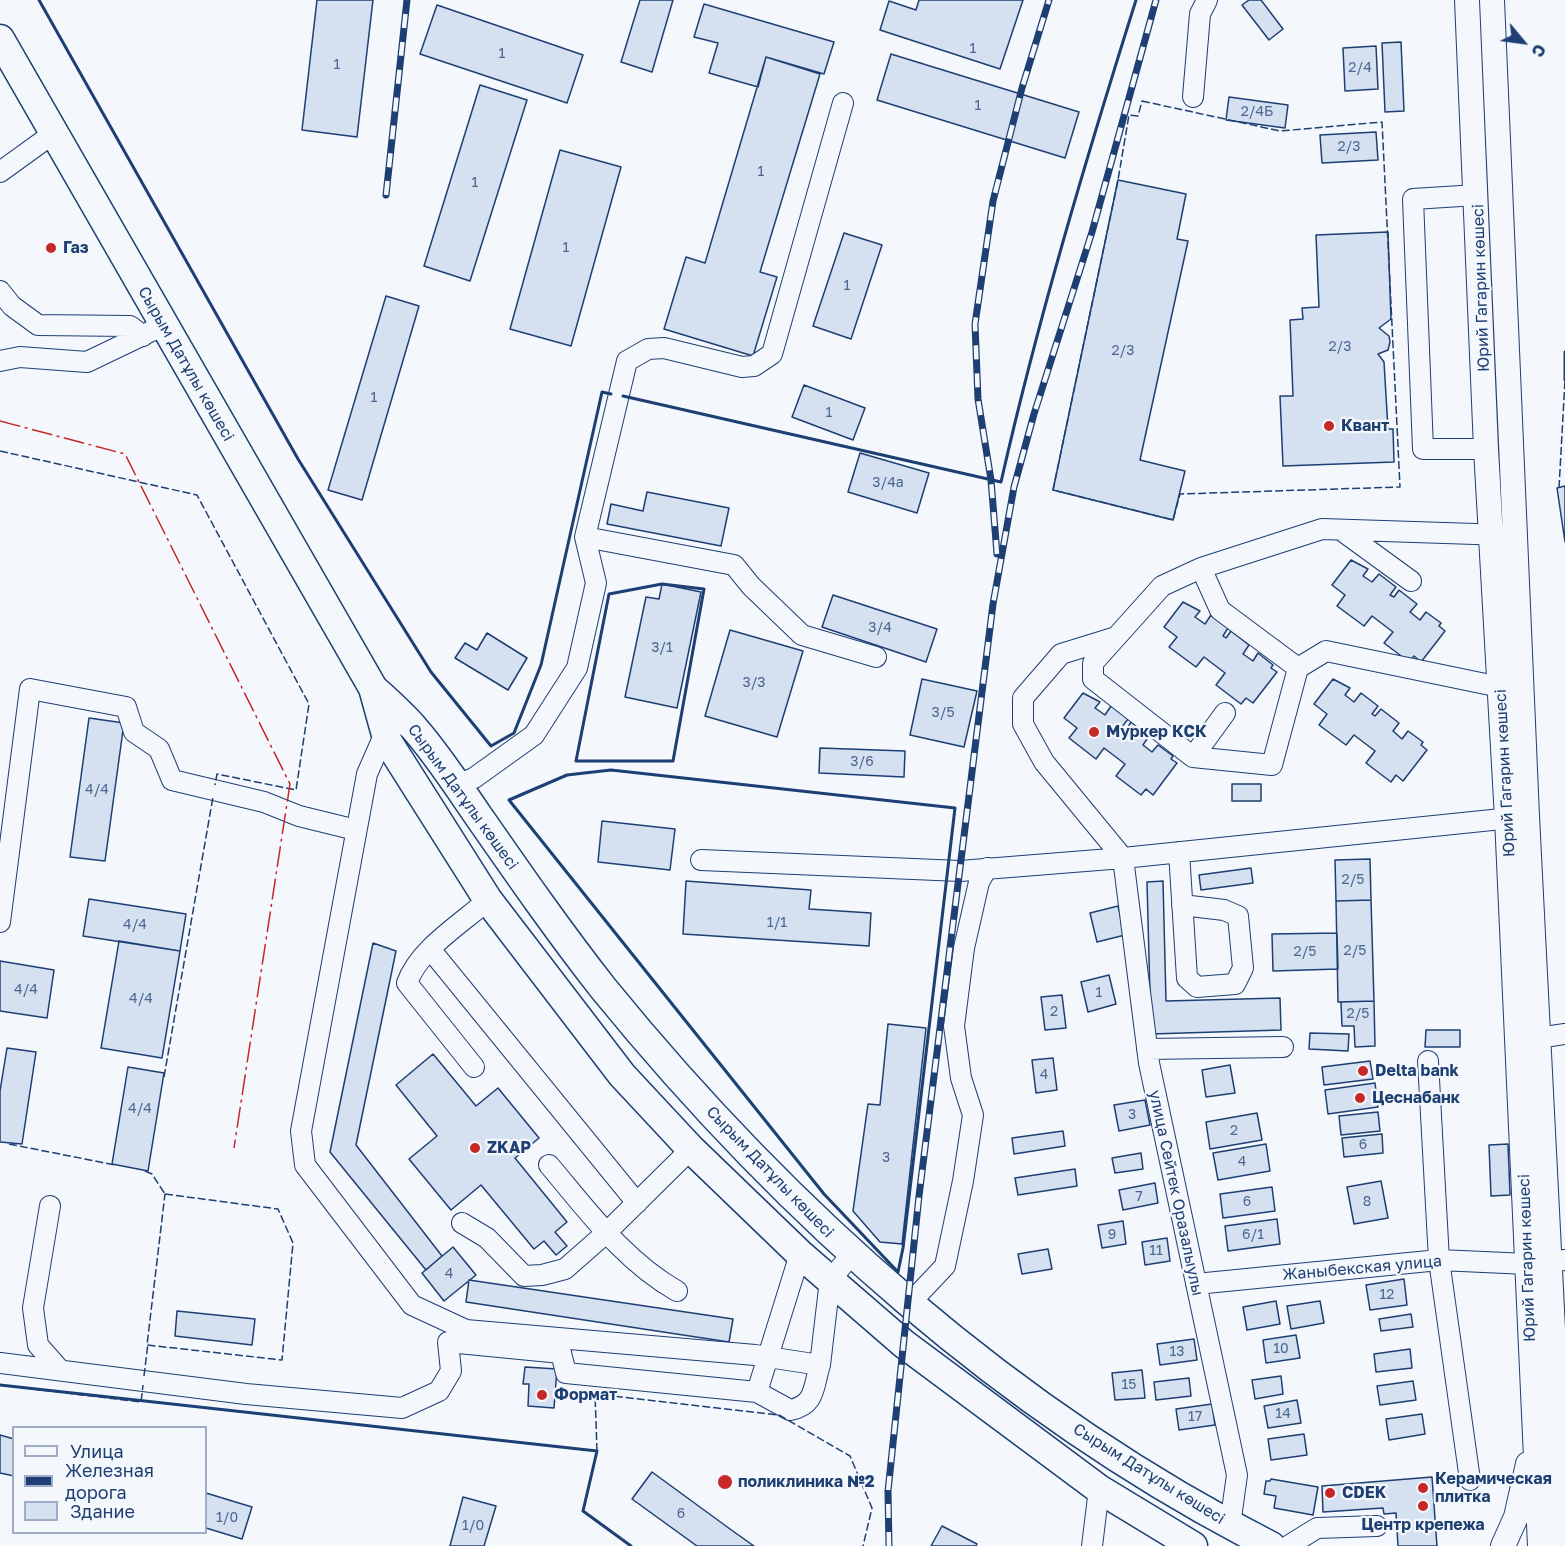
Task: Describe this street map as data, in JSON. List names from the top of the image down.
{
  "streets": {
    "highway": ["Сырым Датұлы көшесі"],
    "main road": ["Юрий Гагарин көшесі"],
    "street": ["улица Сейтек Оразалыулы", "Жаныбекская улица"]
  },
  "crossings": [
    ["Юрий Гагарин көшесі", "Жаныбекская улица"],
    ["Сырым Датұлы көшесі", "улица Сейтек Оразалыулы"],
    ["улица Сейтек Оразалыулы", "Жаныбекская улица"]
  ],
  "places": [
    "Газ",
    "Квант",
    "Муркер КСК",
    "Delta bank",
    "Цеснабанк",
    "ZKAP",
    "Формат",
    "поликлиника №2",
    "Керамическая плитка",
    "CDEK",
    "Центр крепежа"
  ],
  "house_numbers": [
    "1",
    "1",
    "1",
    "2/4",
    "1",
    "2/4Б",
    "2/3",
    "1",
    "1",
    "1",
    "1",
    "2/3",
    "2/3",
    "1",
    "1",
    "3/4а",
    "3/4",
    "3/1",
    "3/3",
    "3/5",
    "3/6",
    "4/4",
    "2/5",
    "1/1",
    "4/4",
    "2/5",
    "2/5",
    "4/4",
    "1",
    "4/4",
    "2",
    "2/5",
    "4",
    "4/4",
    "3",
    "2",
    "6",
    "3",
    "4",
    "7",
    "6",
    "8",
    "9",
    "6/1",
    "11",
    "4",
    "12",
    "10",
    "13",
    "15",
    "14",
    "17",
    "6",
    "1/0",
    "1/0"
  ],
  "legend": ["Улица", "Железная дорога", "Здание"],
  "north": "bottom right"
}
